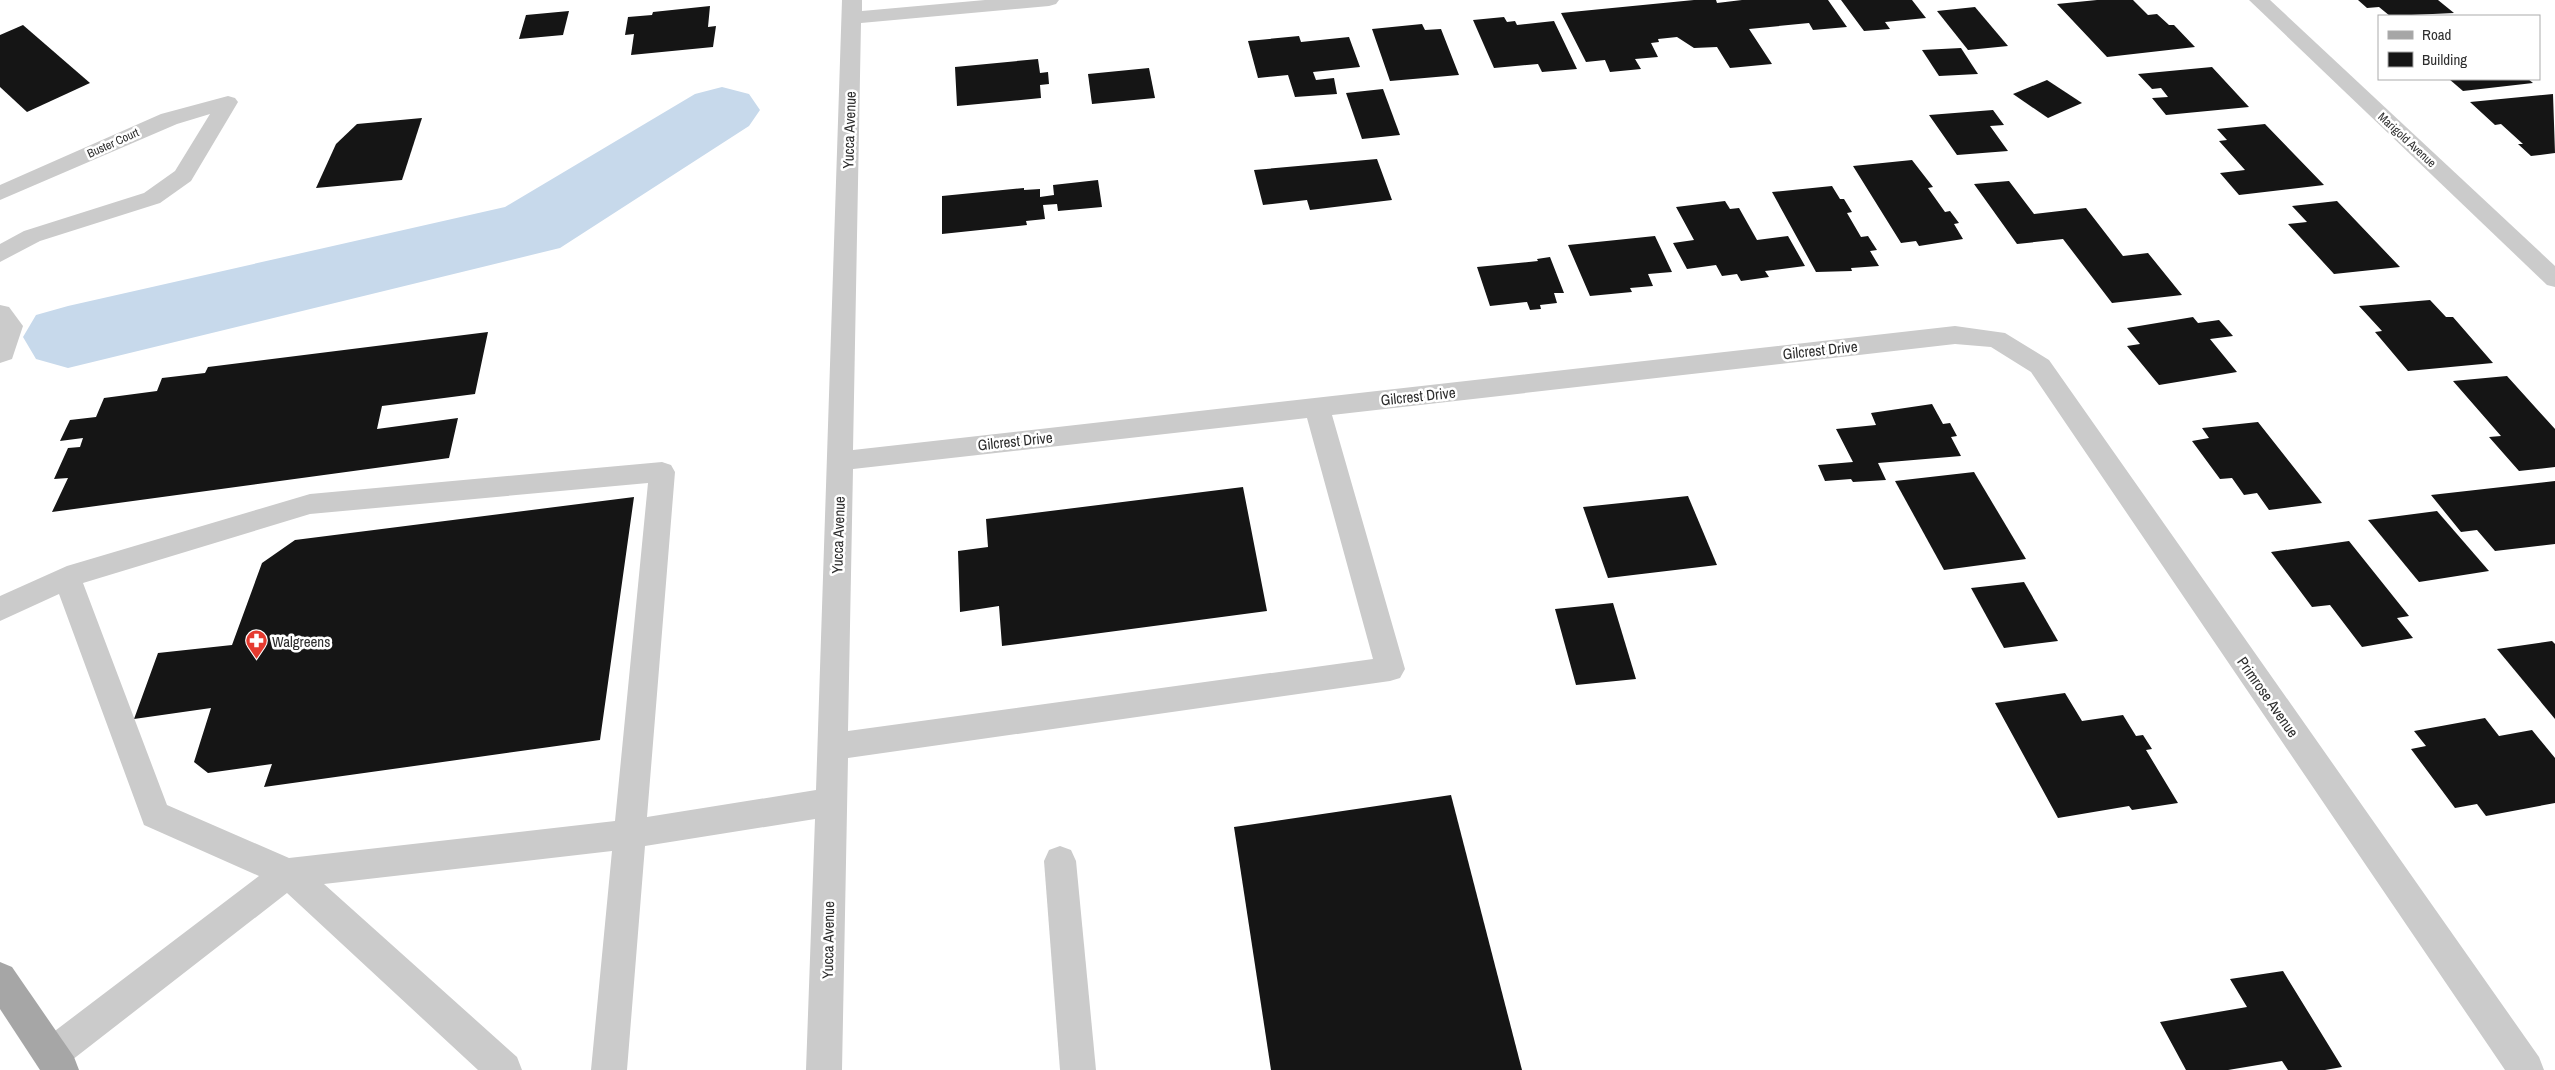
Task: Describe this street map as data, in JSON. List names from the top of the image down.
{
  "streets": {
    "street": [
      "Yucca Avenue",
      "Marigold Avenue",
      "Buster Court",
      "Gilcrest Drive",
      "Primrose Avenue"
    ]
  },
  "crossings": [
    ["Yucca Avenue", "Gilcrest Drive"],
    ["Gilcrest Drive", "Primrose Avenue"]
  ],
  "places": {
    "pharmacy": ["Walgreens"]
  },
  "legend": ["Road", "Building"]
}
